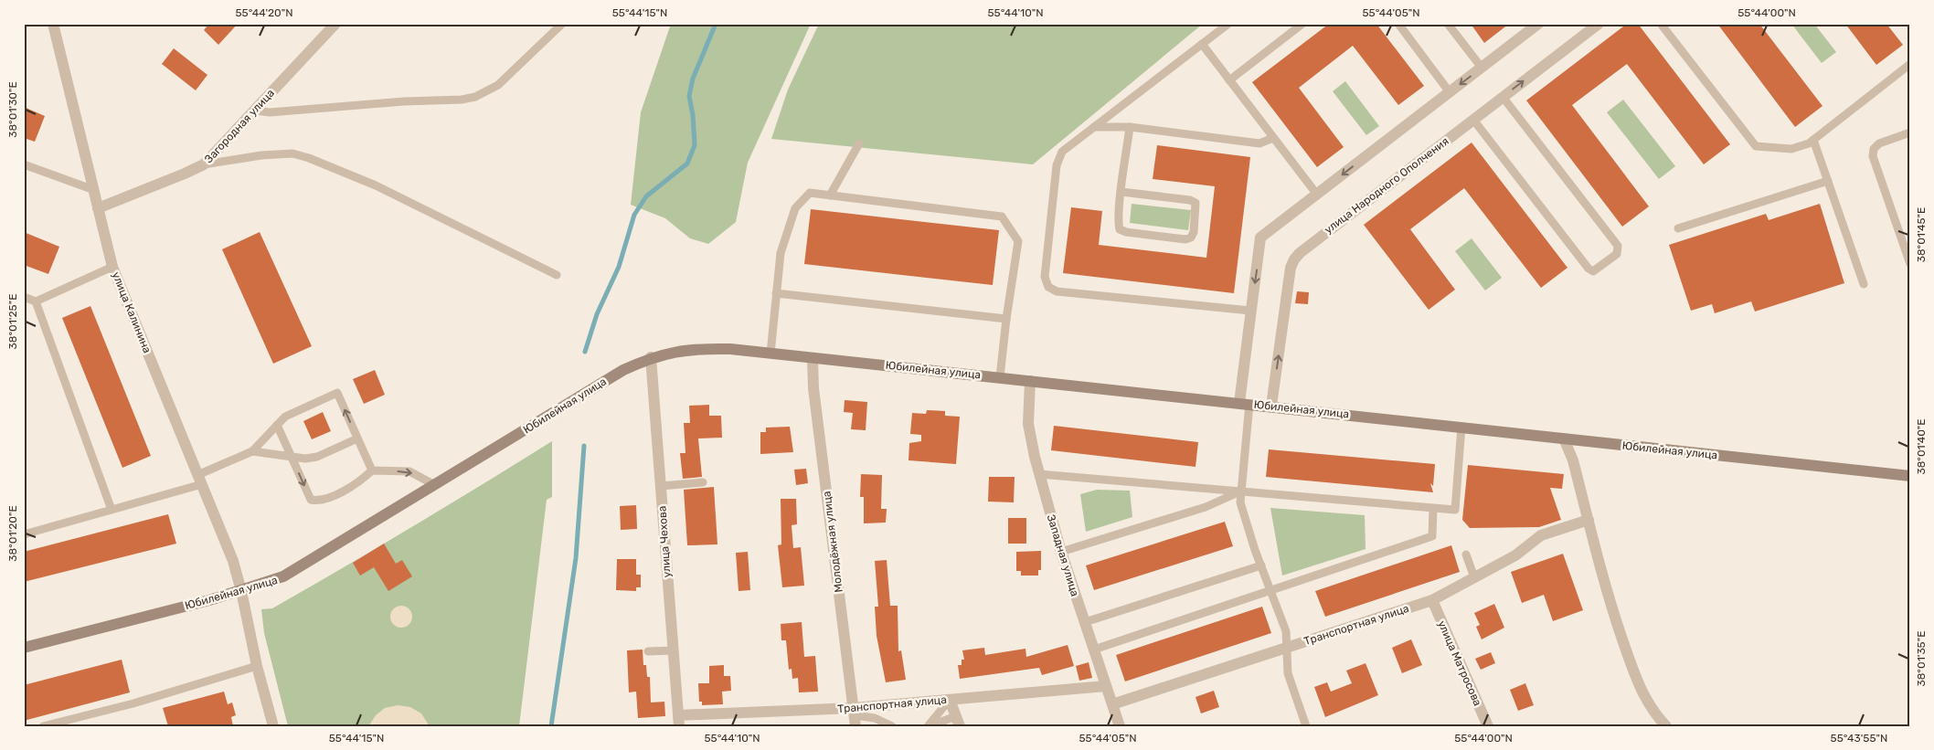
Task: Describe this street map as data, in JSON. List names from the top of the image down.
{
  "streets": {
    "main road": ["Юбилейная улица"],
    "street": [
      "Загородная улица",
      "улица Народного Ополчения",
      "улица Калинина",
      "улица Чехова",
      "Молодёжная улица",
      "Западная улица",
      "Транспортная улица",
      "улица Матросова"
    ]
  },
  "crossings": [
    ["Загородная улица", "улица Калинина"],
    ["улица Народного Ополчения", "Юбилейная улица"],
    ["улица Калинина", "Юбилейная улица"],
    ["Юбилейная улица", "улица Чехова"],
    ["Юбилейная улица", "Молодёжная улица"],
    ["Юбилейная улица", "Западная улица"],
    ["улица Чехова", "Транспортная улица"],
    ["Молодёжная улица", "Транспортная улица"],
    ["Западная улица", "Транспортная улица"],
    ["Транспортная улица", "улица Матросова"]
  ],
  "coordinates": [
    "55°44'20\"N",
    "55°44'15\"N",
    "55°44'10\"N",
    "55°44'05\"N",
    "55°44'00\"N",
    "38°01'30\"E",
    "38°01'45\"E",
    "38°01'25\"E",
    "38°01'40\"E",
    "38°01'20\"E",
    "38°01'35\"E",
    "55°43'55\"N"
  ]
}
